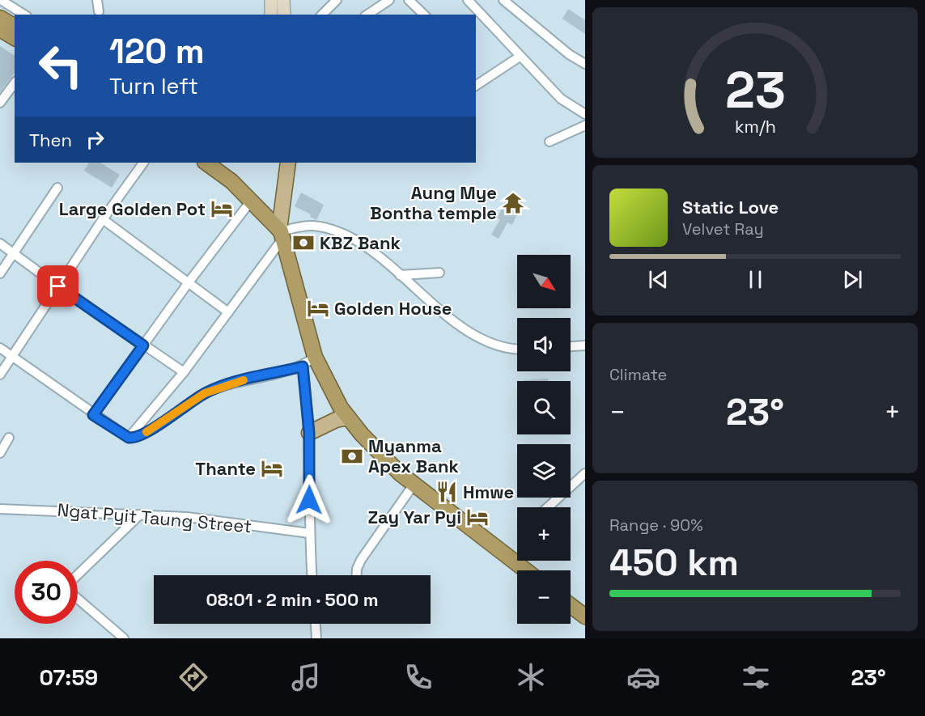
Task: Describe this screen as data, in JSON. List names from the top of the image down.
{
  "streets": {
    "street": ["Ngat Pyit Taung Street"]
  },
  "places": {
    "temple": ["Aung Mye Bontha temple"],
    "hotel": [
      "Large Golden Pot",
      "Golden House",
      "Thante",
      "Zay Yar Pyi"
    ],
    "bank": ["KBZ Bank", "Myanma Apex Bank"],
    "restaurant": ["Hmwe"]
  },
  "north": "bottom right",
  "page": {
    "turn": ["120 m", "Turn left"],
    "then": "Then",
    "song": ["Static Love", "Velvet Ray"],
    "map_buttons": ["+", "−"],
    "tile": [
      "Climate",
      ["Range · 90%", "450 km"]
    ],
    "heat": ["−", "23°", "+"],
    "limit": "30",
    "trip": "08:01 · 2 min · 500 m",
    "tabs": ["07:59", "23°"],
    "gauge": ["23", "km/h"]
  }
}
